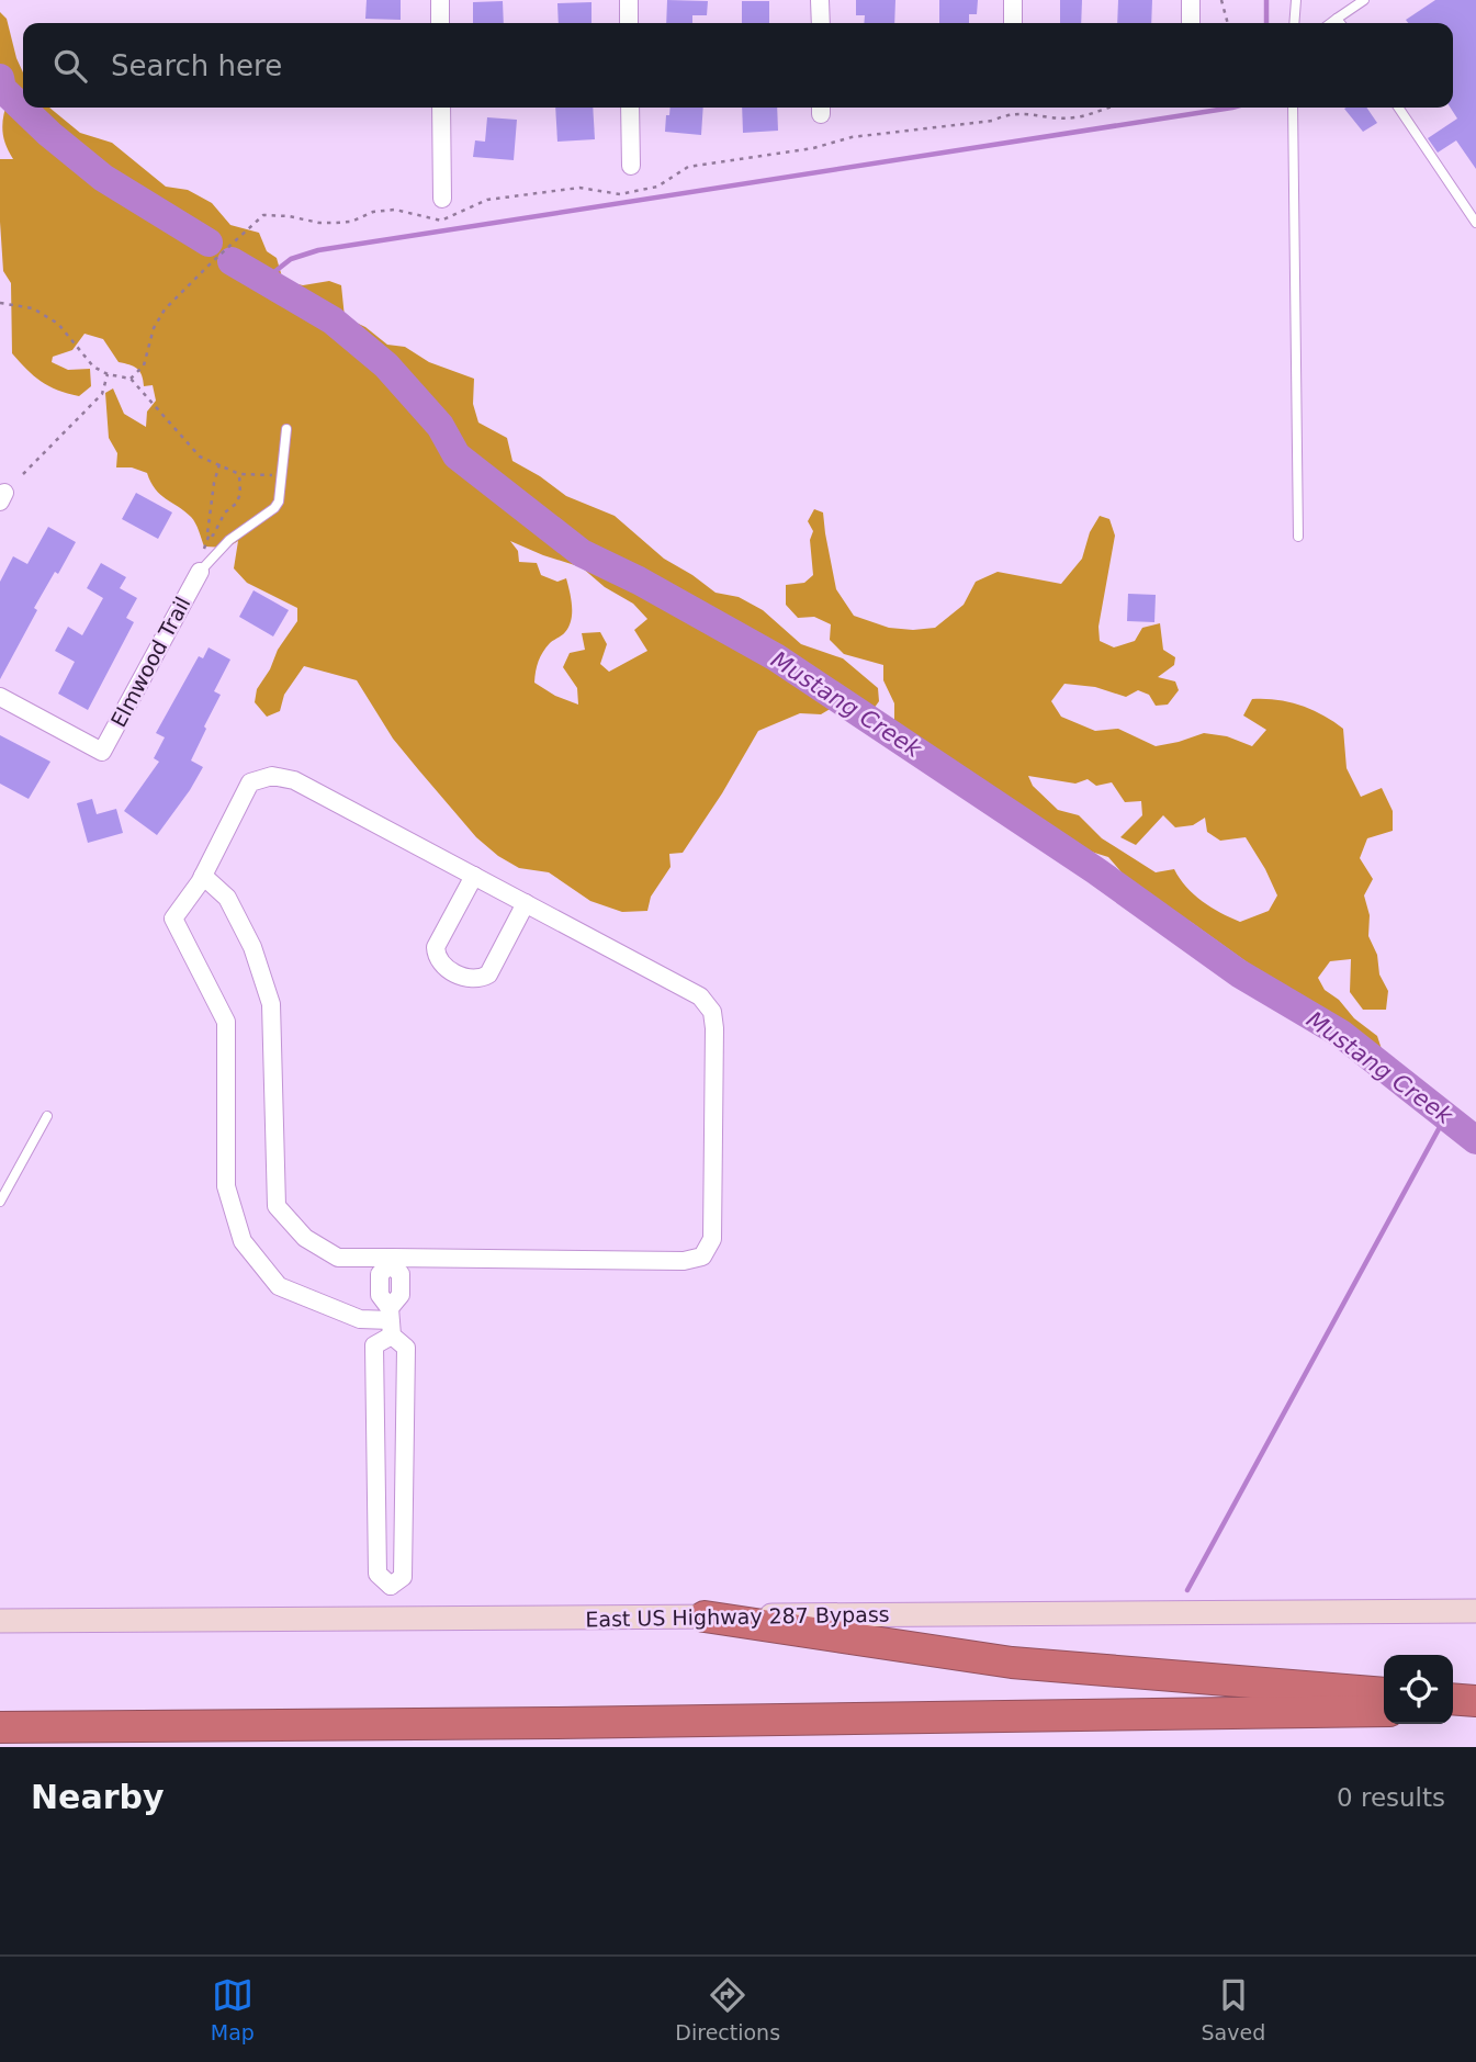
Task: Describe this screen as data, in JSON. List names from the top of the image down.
{
  "streets": {
    "main road": ["East US Highway 287 Bypass"],
    "street": ["Elmwood Trail"]
  },
  "water": ["Mustang Creek"],
  "page": {
    "search": "Search here",
    "heading": ["Nearby", "0 results"],
    "nav": ["Map", "Directions", "Saved"]
  }
}
